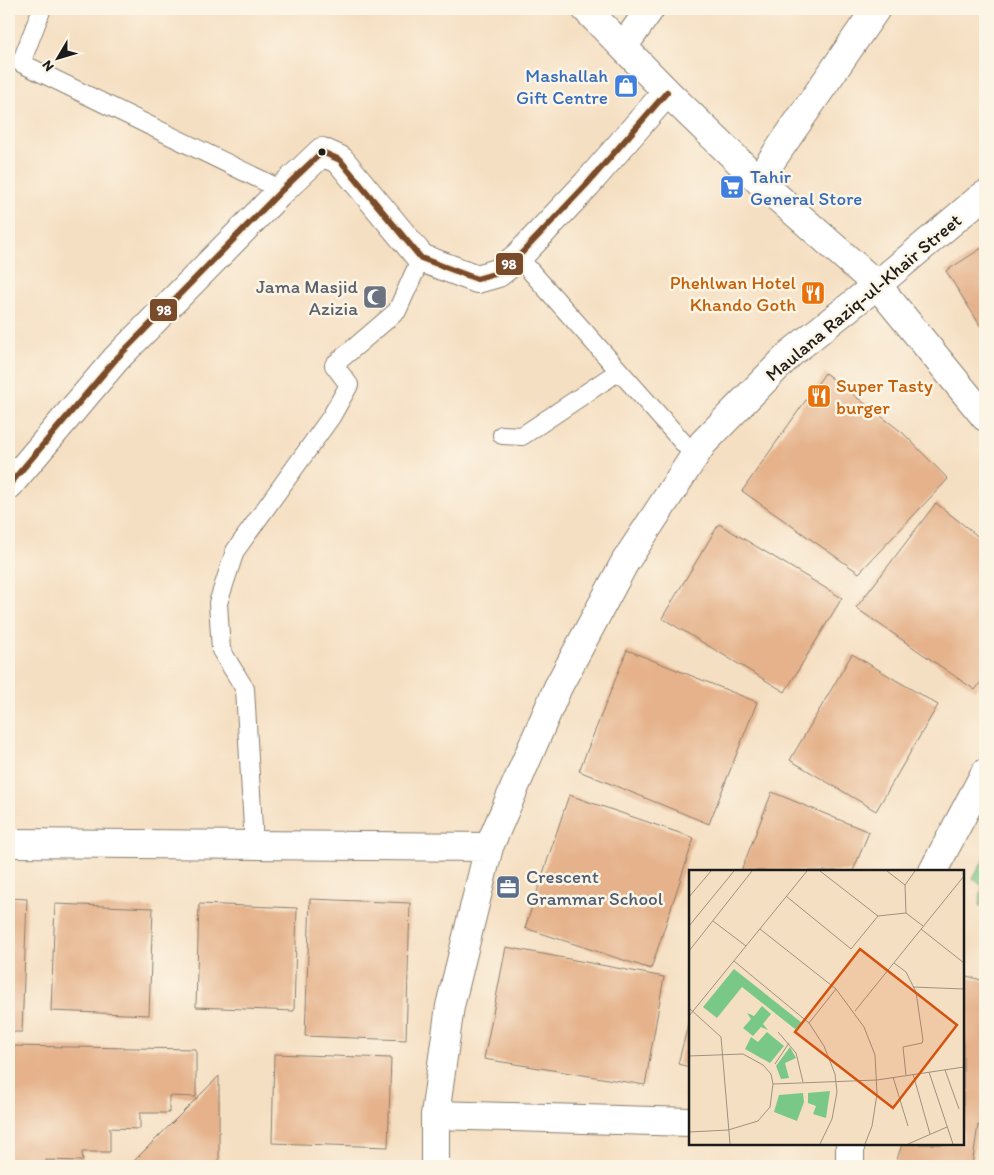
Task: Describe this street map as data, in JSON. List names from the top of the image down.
{
  "streets": {
    "street": ["Maulana Raziq-ul-Khair Street"]
  },
  "places": {
    "shop": ["Mashallah Gift Centre"],
    "supermarket": ["Tahir General Store"],
    "restaurant": ["Phehlwan Hotel Khando Goth", "Super Tasty burger"],
    "mosque": ["Jama Masjid Azizia"],
    "office": ["Crescent Grammar School"]
  },
  "lines": ["transit line 98"],
  "north": "bottom left"
}
